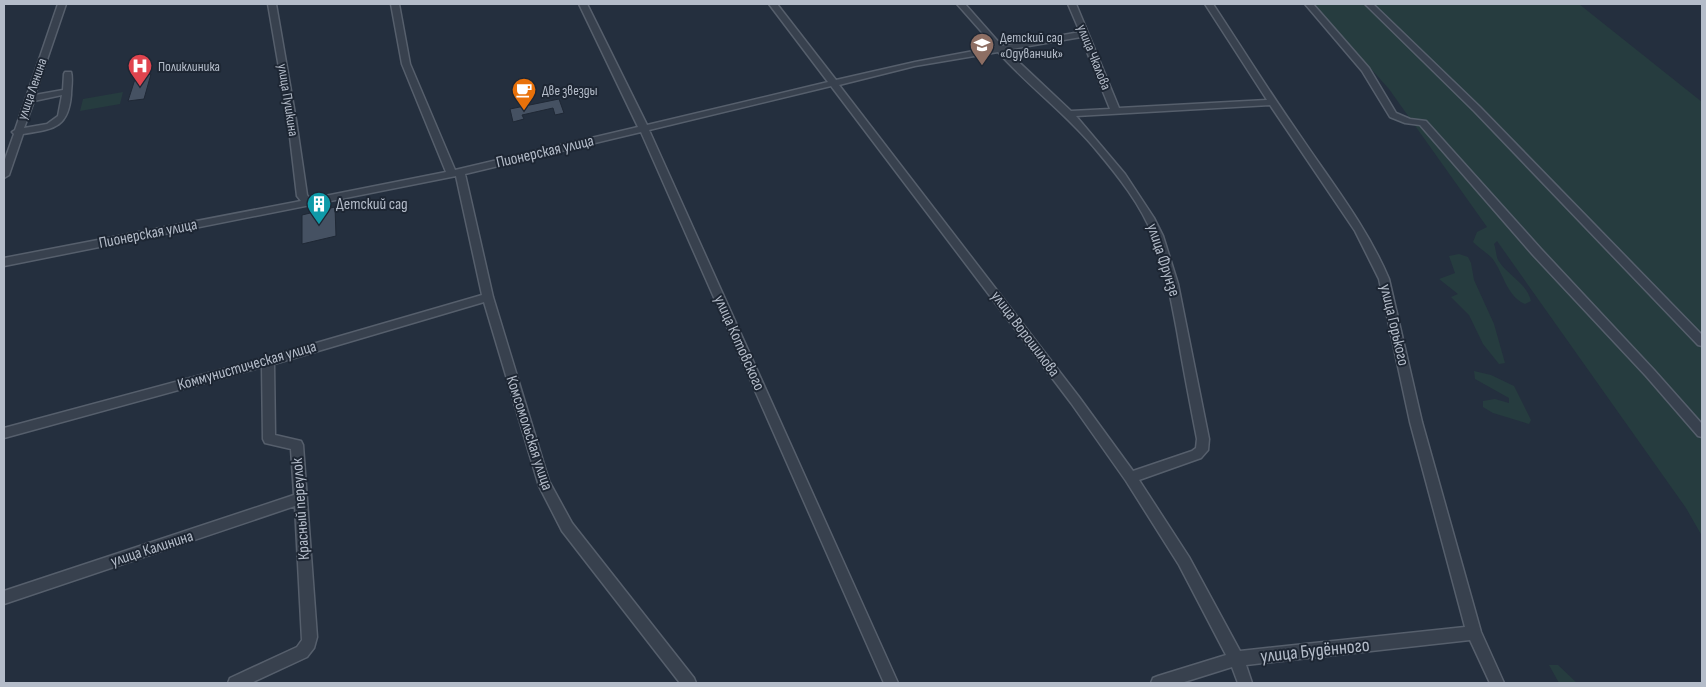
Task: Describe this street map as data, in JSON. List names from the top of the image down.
{
  "streets": {
    "street": [
      "улица Чкалова",
      "улица Ленина",
      "улица Пушкина",
      "Пионерская улица",
      "улица Фрунзе",
      "улица Горького",
      "улица Ворошилова",
      "улица Котовского",
      "Коммунистическая улица",
      "Комсомольская улица",
      "Красный переулок",
      "улица Калинина",
      "улица Будённого"
    ]
  },
  "crossings": [
    ["улица Чкалова", "Пионерская улица"],
    ["улица Пушкина", "Пионерская улица"],
    ["Пионерская улица", "улица Фрунзе"],
    ["Пионерская улица", "улица Ворошилова"],
    ["Пионерская улица", "улица Котовского"],
    ["Пионерская улица", "Комсомольская улица"],
    ["улица Фрунзе", "улица Ворошилова"],
    ["улица Горького", "улица Будённого"],
    ["улица Ворошилова", "улица Будённого"],
    ["Коммунистическая улица", "Комсомольская улица"],
    ["Коммунистическая улица", "Красный переулок"],
    ["Красный переулок", "улица Калинина"]
  ],
  "places": {
    "school or university": ["Детский сад «Одуванчик»"],
    "hospital": ["Поликлиника"],
    "cafe": ["Две звезды"],
    "building": ["Детский сад"]
  }
}
